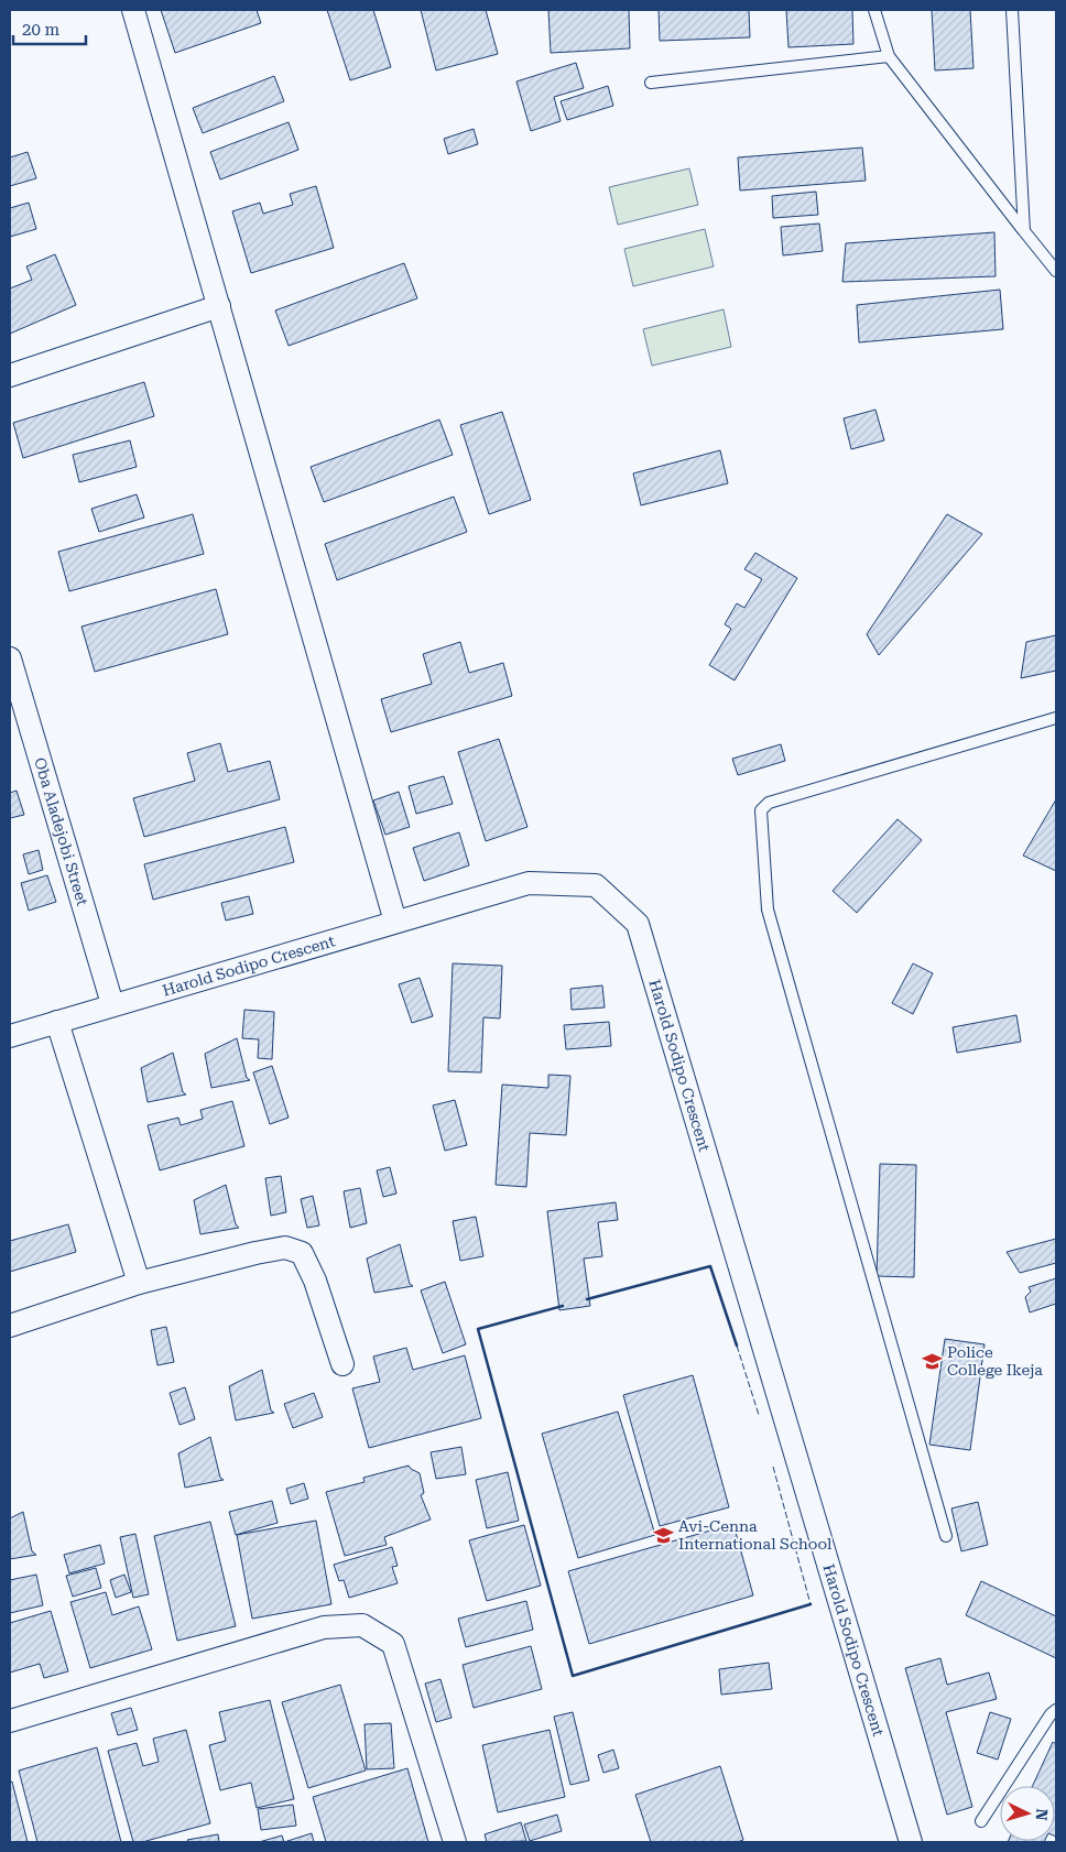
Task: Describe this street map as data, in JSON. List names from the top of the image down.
{
  "streets": {
    "street": ["Oba Aladejobi Street", "Harold Sodipo Crescent"]
  },
  "crossings": [
    ["Oba Aladejobi Street", "Harold Sodipo Crescent"]
  ],
  "places": {
    "school or university": ["Police College Ikeja", "Avi-Cenna International School"]
  },
  "scale_bar": "20 m",
  "north": "right"
}
